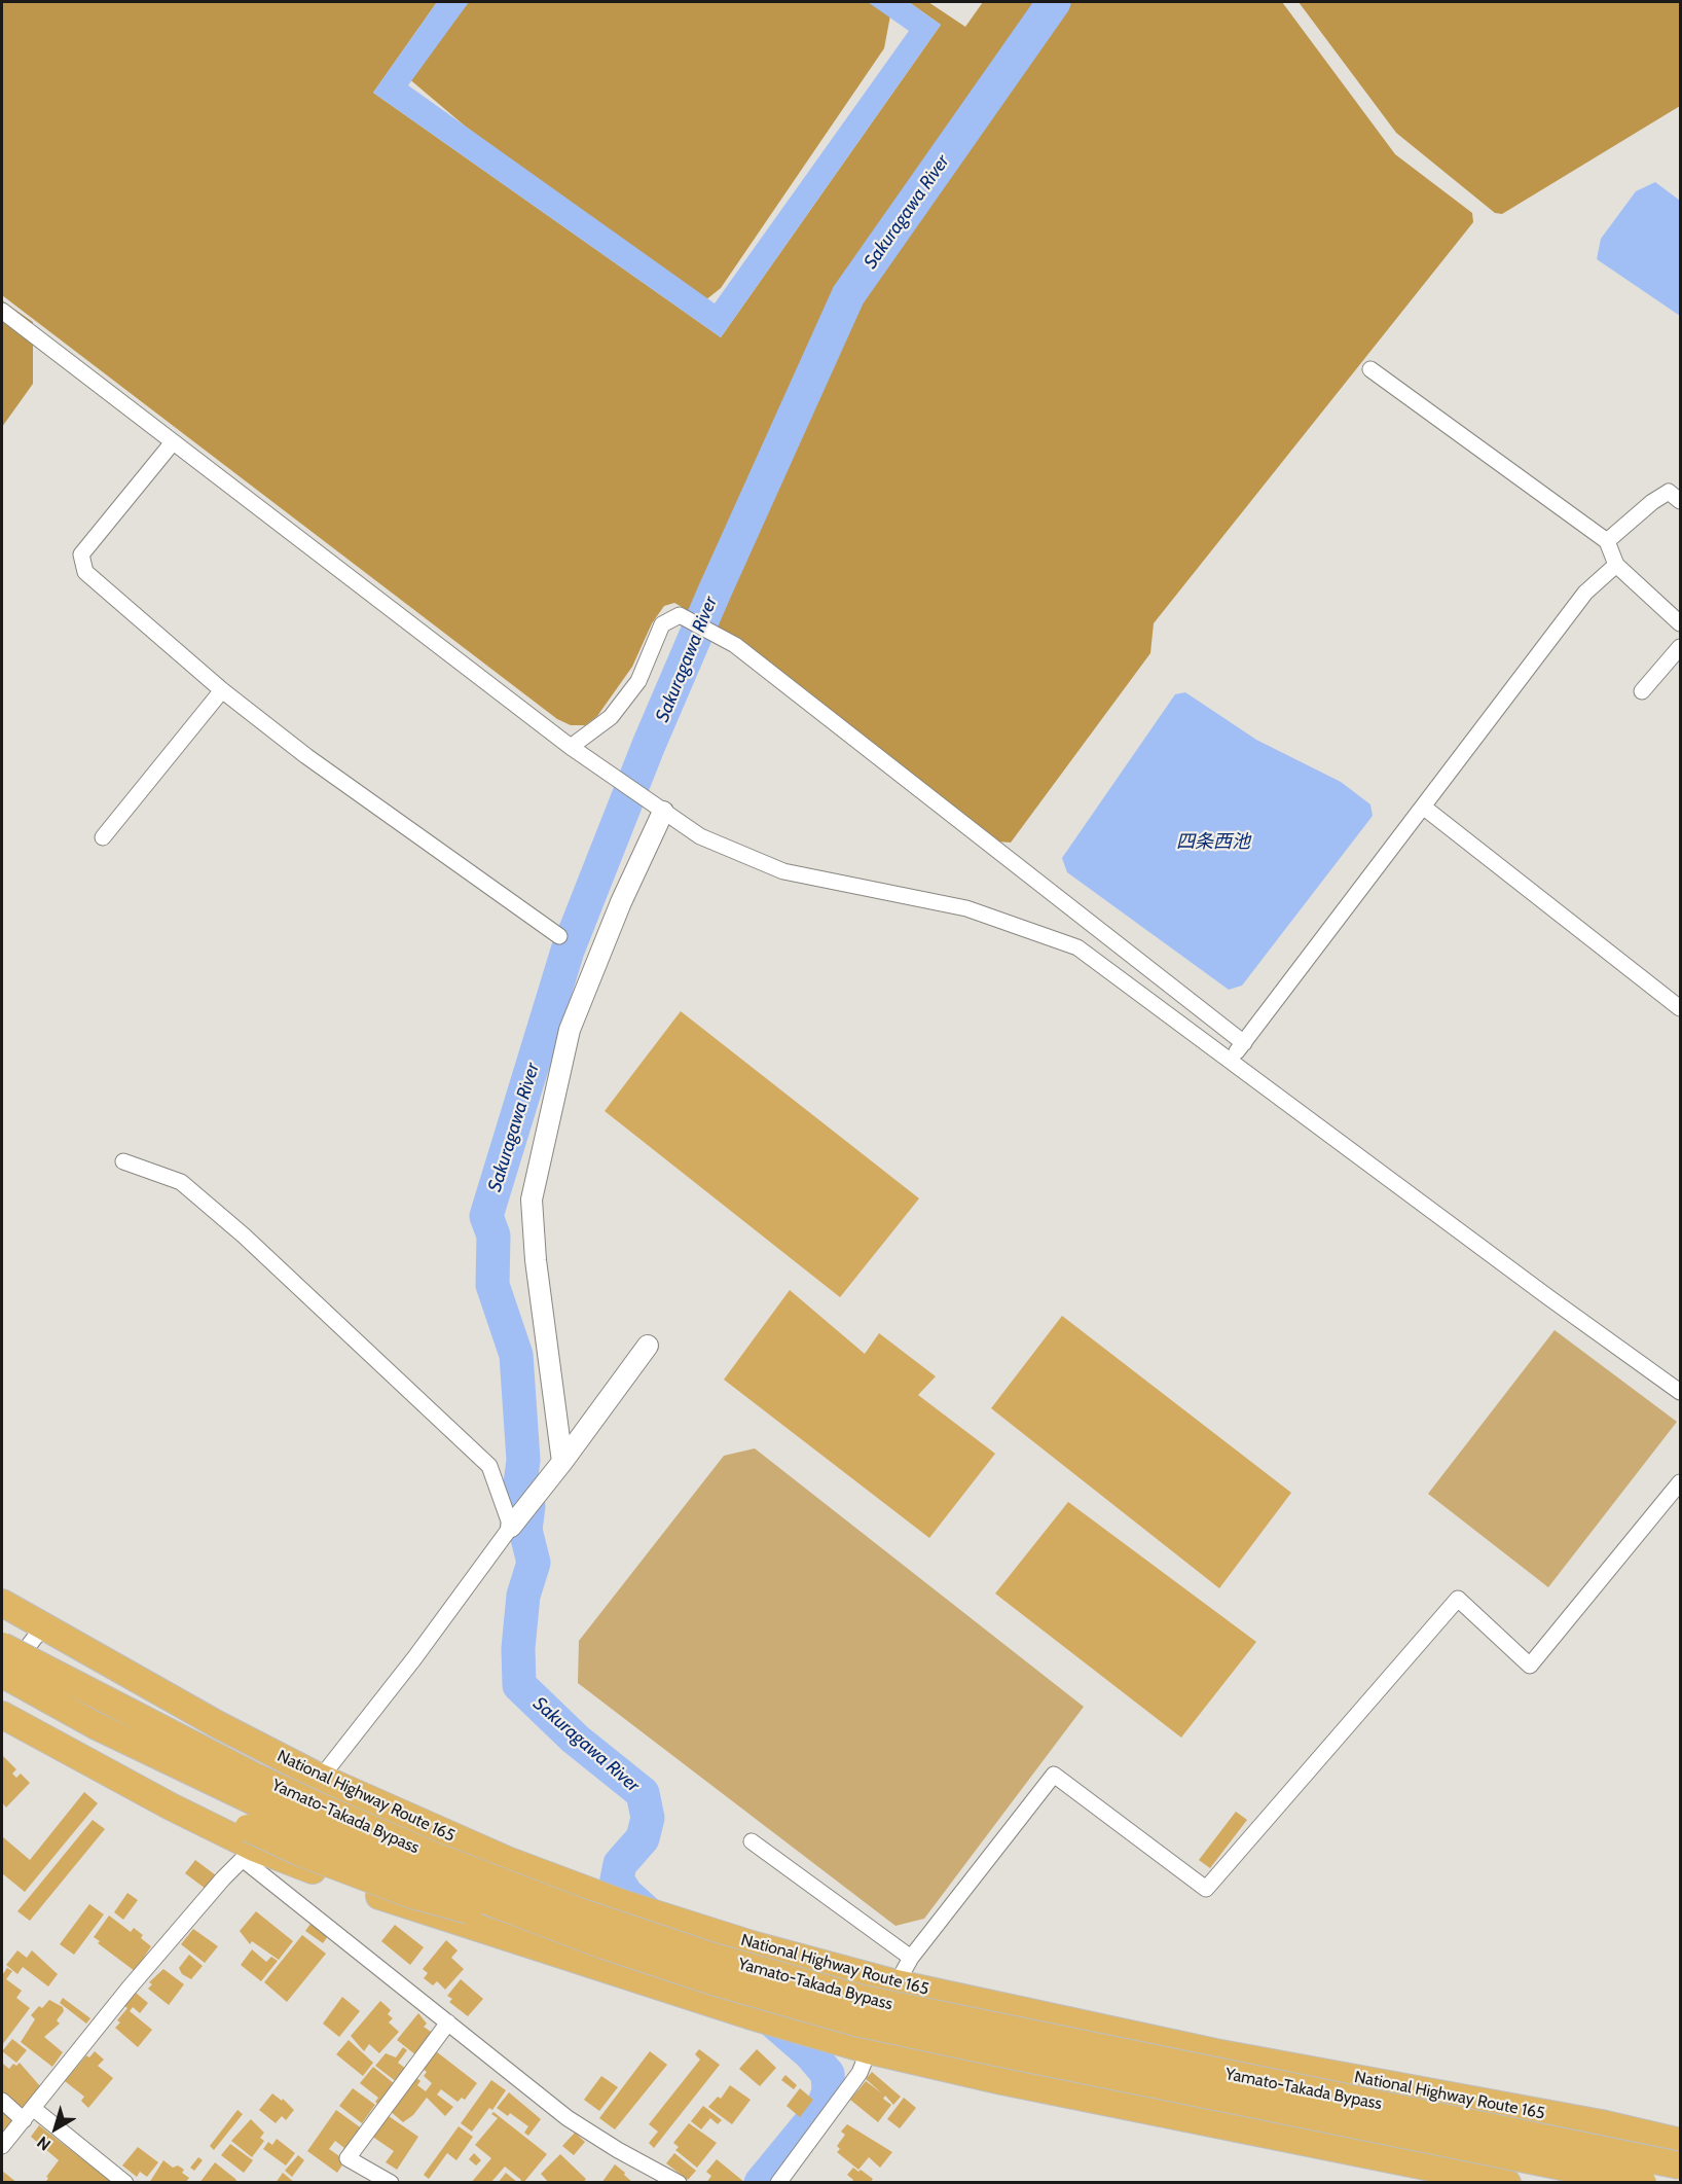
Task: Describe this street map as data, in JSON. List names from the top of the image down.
{
  "streets": {
    "highway": ["National Highway Route 165", "Yamato-Takada Bypass"]
  },
  "water": ["Sakuragawa River", "四条西池"],
  "north": "bottom left"
}
